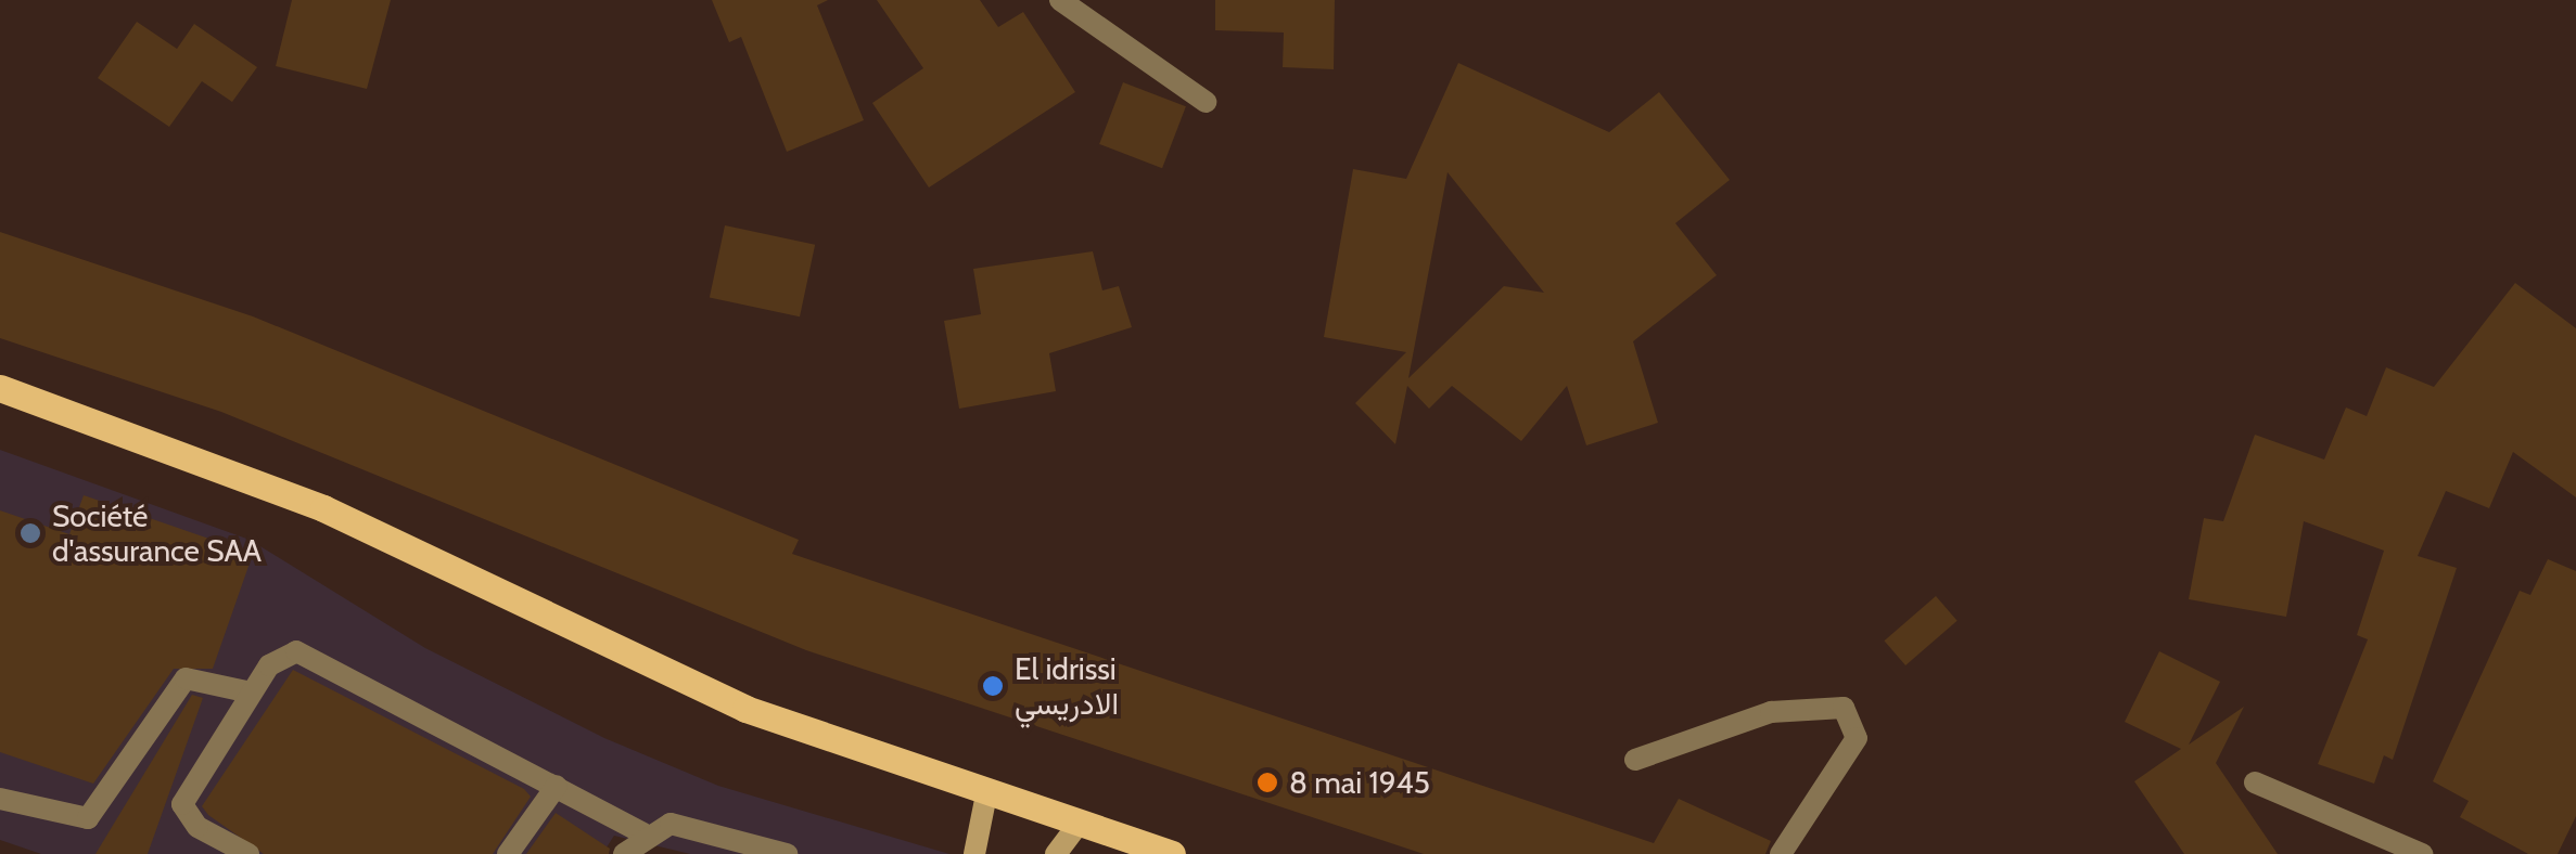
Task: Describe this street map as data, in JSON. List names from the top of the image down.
{
  "places": ["Société d'assurance SAA", "El idrissi الادريسي", "8 mai 1945"]
}
